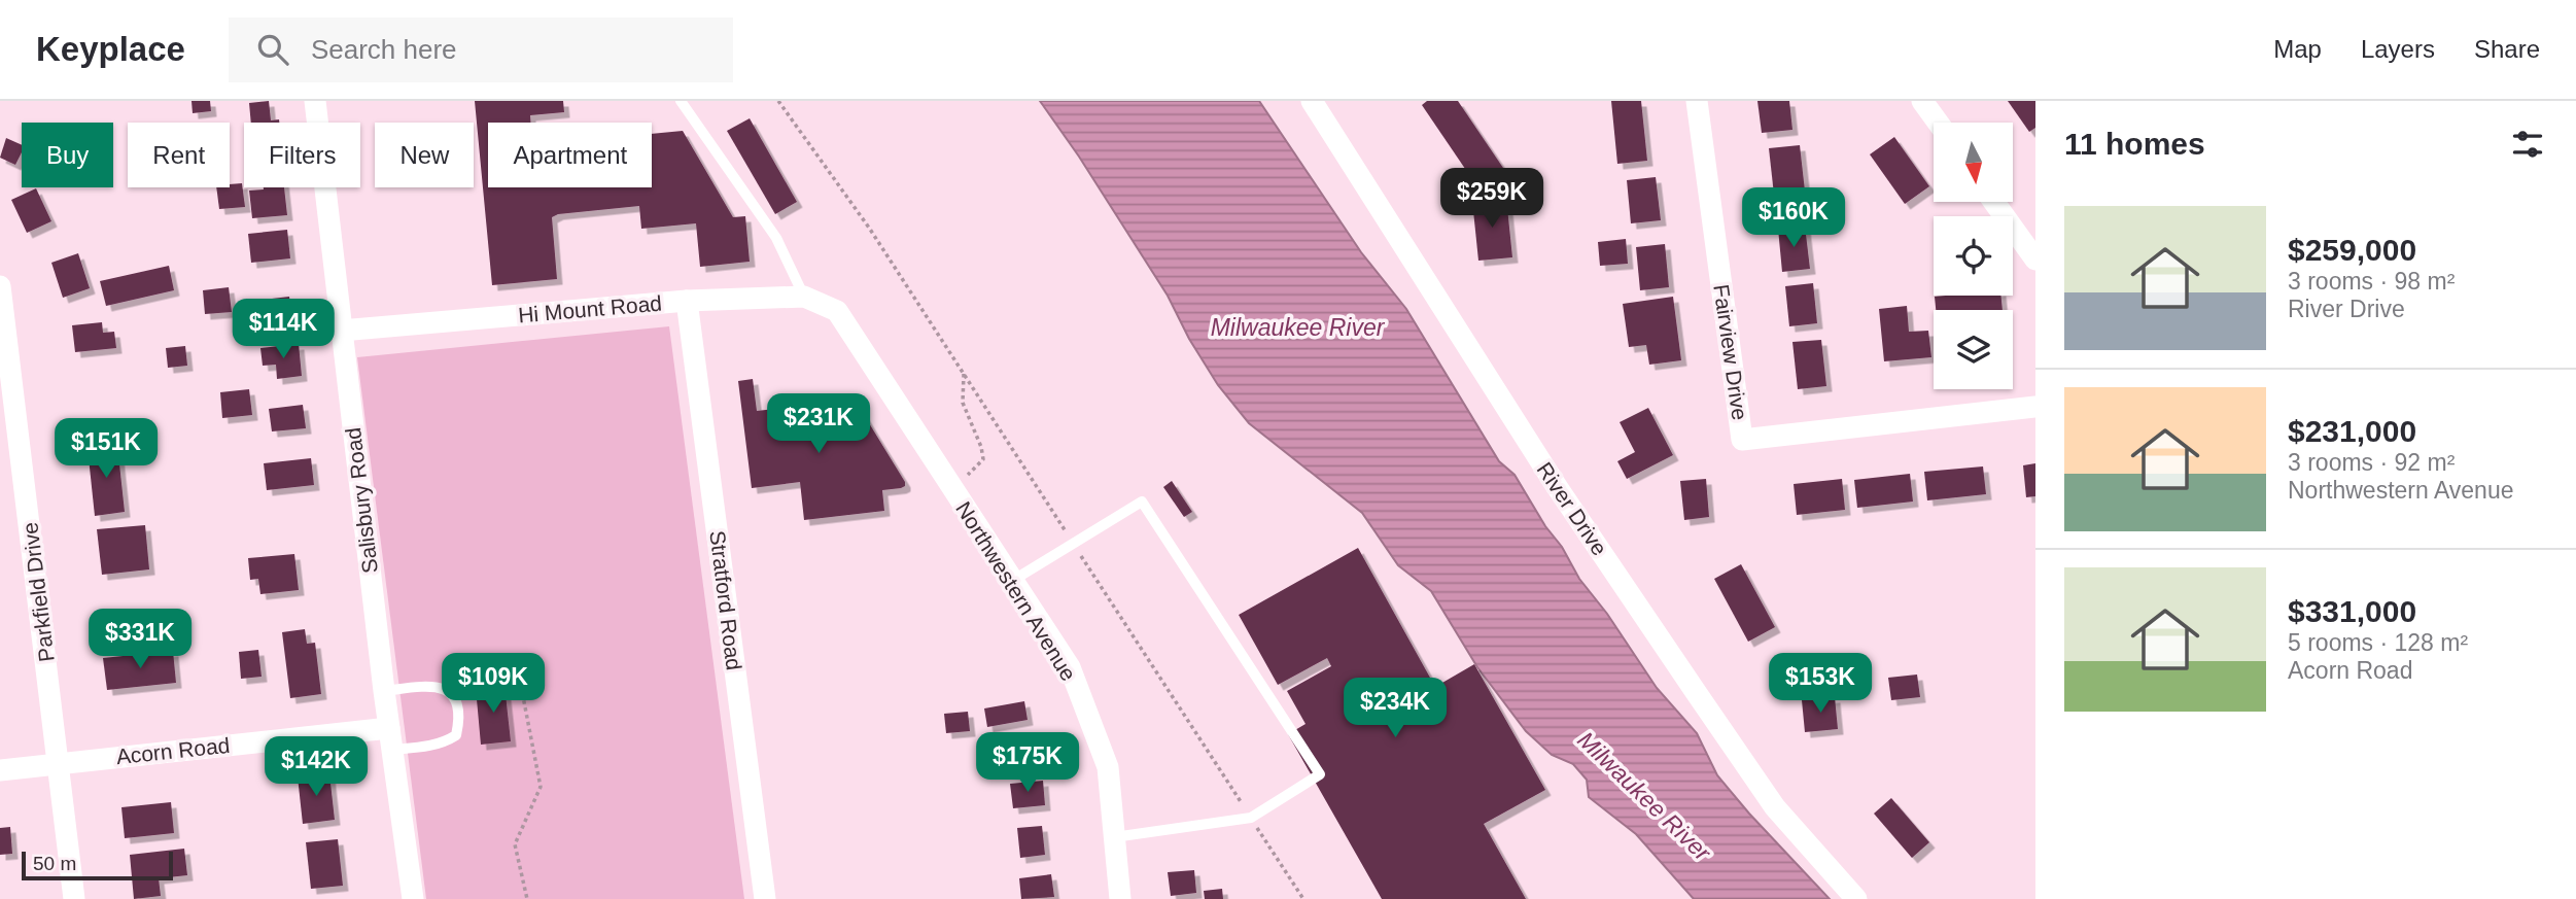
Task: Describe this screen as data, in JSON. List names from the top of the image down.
{
  "streets": {
    "street": [
      "Hi Mount Road",
      "Fairview Drive",
      "Salisbury Road",
      "River Drive",
      "Northwestern Avenue",
      "Parkfield Drive",
      "Stratford Road",
      "Acorn Road"
    ]
  },
  "crossings": [
    ["Hi Mount Road", "Salisbury Road"],
    ["Hi Mount Road", "Northwestern Avenue"],
    ["Hi Mount Road", "Stratford Road"],
    ["Salisbury Road", "Acorn Road"],
    ["Parkfield Drive", "Acorn Road"]
  ],
  "water": ["Milwaukee River"],
  "scale_bar": "50 m",
  "north": "bottom",
  "page": {
    "header": "Keyplace",
    "search": "Search here",
    "nav": ["Map", "Layers", "Share"],
    "heading": "11 homes",
    "chip": [
      "Buy",
      "Rent",
      "Filters",
      "New",
      "Apartment"
    ],
    "price": [
      "$259K",
      "$160K",
      "$114K",
      "$231K",
      "$151K",
      "$331K",
      "$109K",
      "$153K",
      "$234K",
      "$175K",
      "$142K"
    ],
    "list": [
      {
        "name": "$259,000",
        "note": "3 rooms · 98 m² · River Drive"
      },
      {
        "name": "$231,000",
        "note": "3 rooms · 92 m² · Northwestern Avenue"
      },
      {
        "name": "$331,000",
        "note": "5 rooms · 128 m² · Acorn Road"
      }
    ],
    "scale": "50 m"
  }
}
